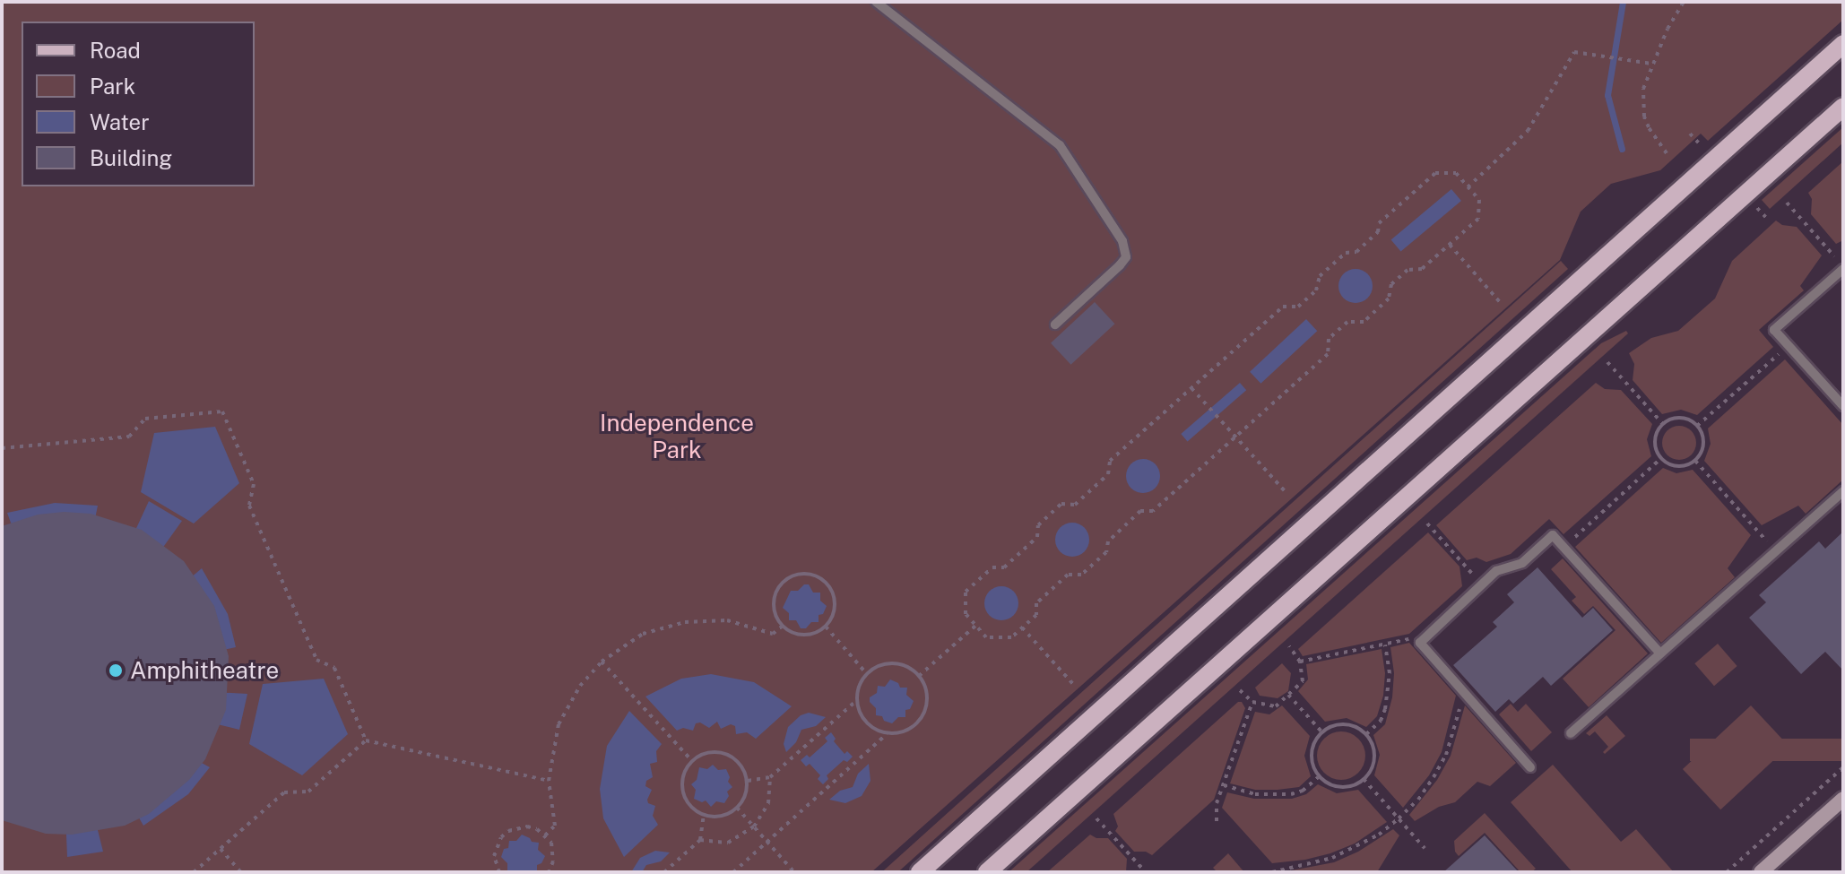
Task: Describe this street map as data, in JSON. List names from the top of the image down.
{
  "parks": ["Independence Park"],
  "places": ["Amphitheatre"],
  "legend": [
    "Road",
    "Park",
    "Water",
    "Building"
  ]
}
